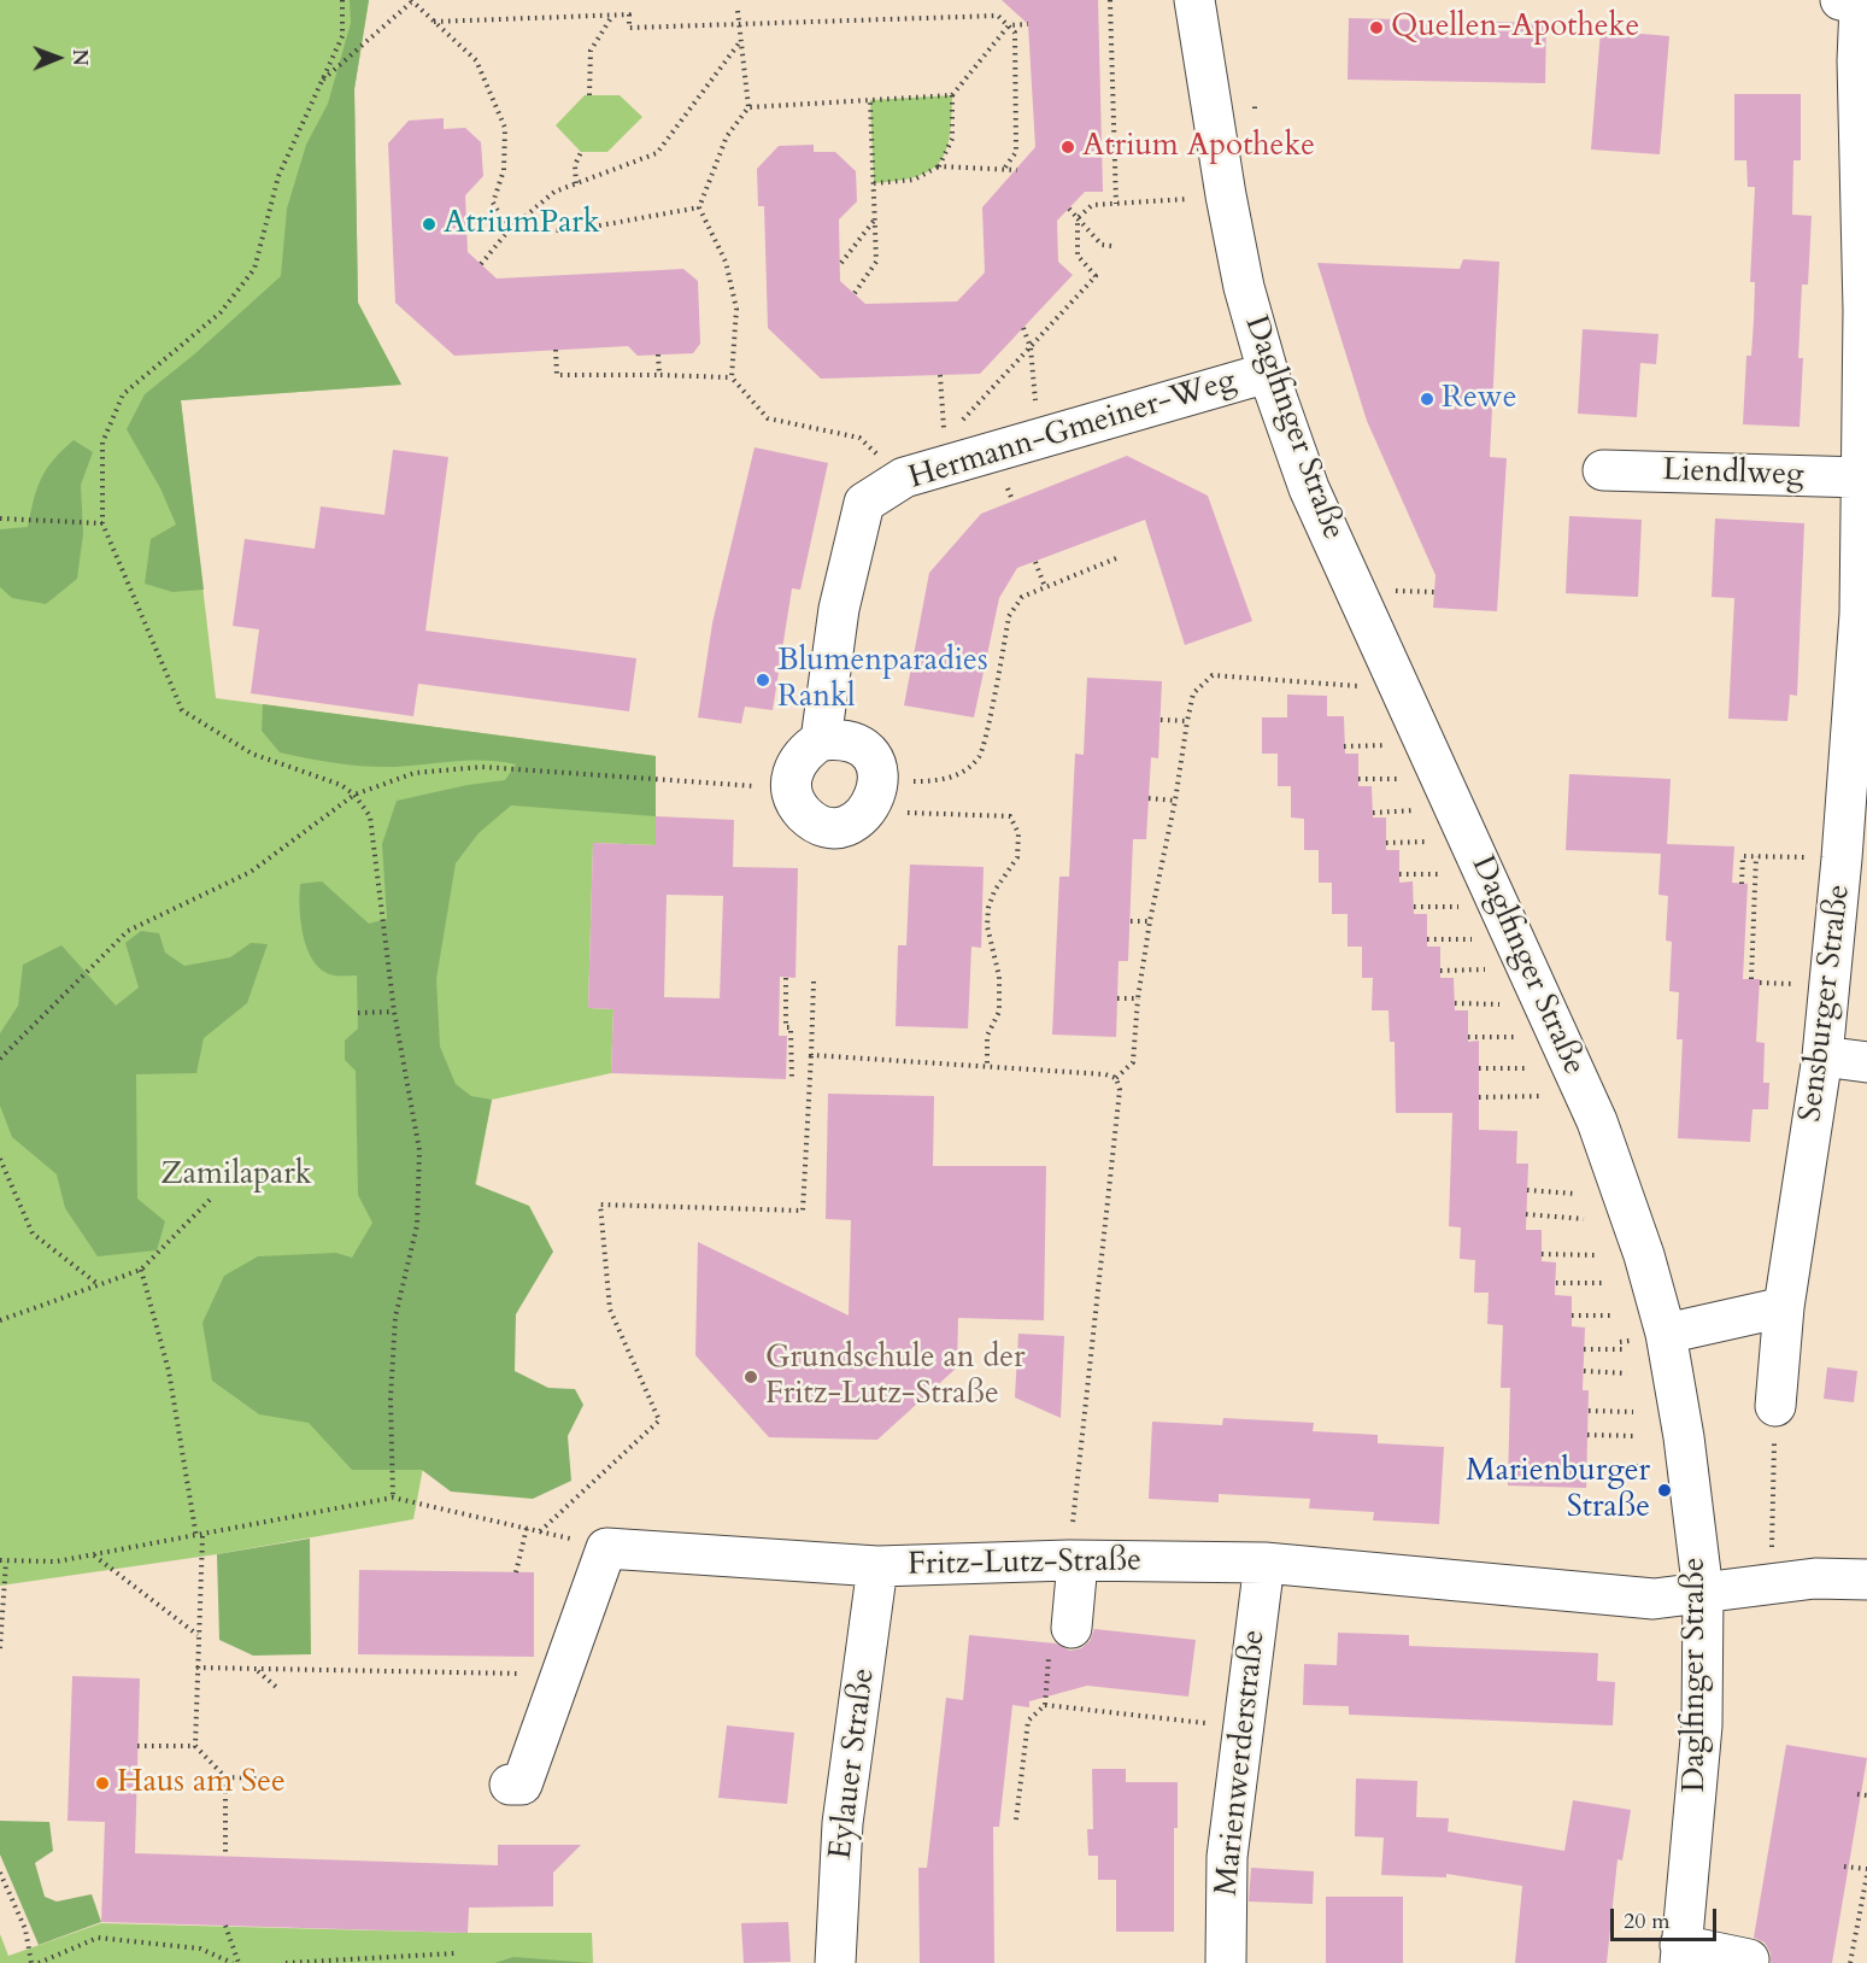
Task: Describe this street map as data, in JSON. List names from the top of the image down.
{
  "streets": {
    "street": [
      "Daglfinger Straße",
      "Hermann-Gmeiner-Weg",
      "Liendlweg",
      "Sensburger Straße",
      "Fritz-Lutz-Straße",
      "Marienwerderstraße",
      "Eylauer Straße"
    ]
  },
  "crossings": [
    ["Daglfinger Straße", "Hermann-Gmeiner-Weg"],
    ["Daglfinger Straße", "Fritz-Lutz-Straße"],
    ["Liendlweg", "Sensburger Straße"],
    ["Fritz-Lutz-Straße", "Marienwerderstraße"],
    ["Fritz-Lutz-Straße", "Eylauer Straße"]
  ],
  "parks": ["Zamilapark"],
  "places": [
    "Quellen-Apotheke",
    "Atrium Apotheke",
    "AtriumPark",
    "Rewe",
    "Blumenparadies Rankl",
    "Grundschule an der Fritz-Lutz-Straße",
    "Marienburger Straße",
    "Haus am See"
  ],
  "scale_bar": "20 m",
  "north": "right"
}
